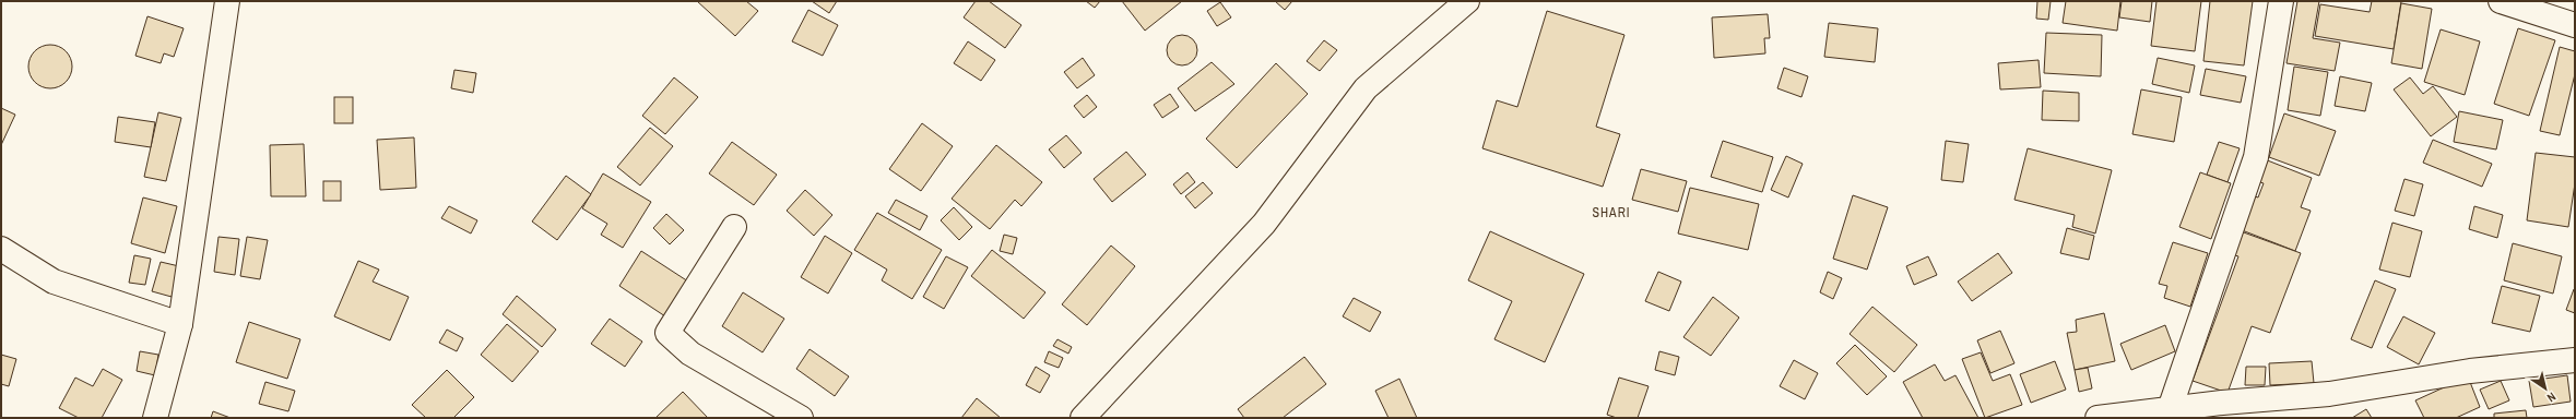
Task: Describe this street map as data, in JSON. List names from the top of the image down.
{
  "districts": ["SHARI"],
  "north": "bottom right"
}
